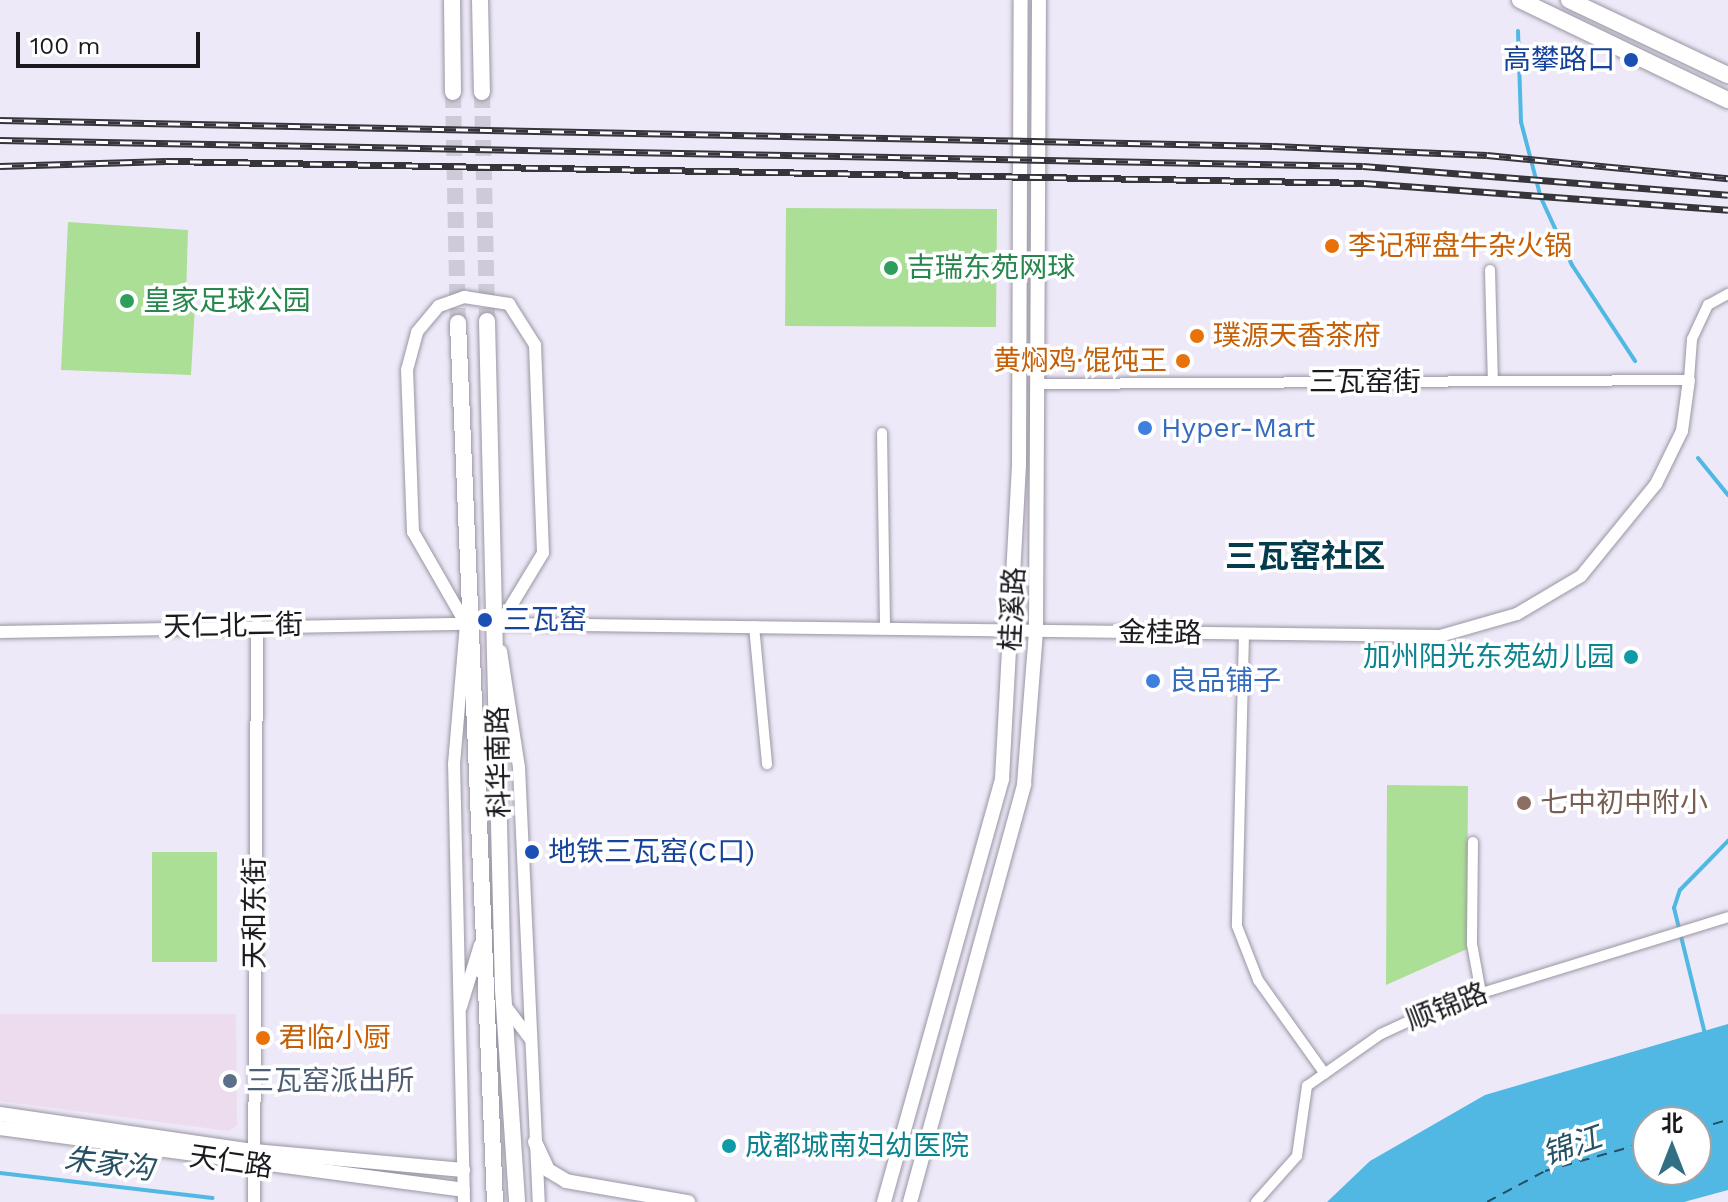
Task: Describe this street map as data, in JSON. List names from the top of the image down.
{
  "streets": {
    "main road": ["桂溪路", "科华南路", "天仁路"],
    "street": [
      "三瓦窑街",
      "天仁北二街",
      "金桂路",
      "天和东街",
      "顺锦路"
    ]
  },
  "crossings": [
    ["三瓦窑街", "桂溪路"],
    ["三瓦窑街", "金桂路"],
    ["桂溪路", "金桂路"],
    ["天仁北二街", "科华南路"],
    ["天仁北二街", "天和东街"],
    ["金桂路", "科华南路"],
    ["天和东街", "天仁路"]
  ],
  "districts": ["三瓦窑社区"],
  "water": ["锦江", "朱家沟"],
  "places": [
    "高攀路口",
    "李记秤盘牛杂火锅",
    "吉瑞东苑网球",
    "皇家足球公园",
    "璞源天香茶府",
    "黄焖鸡·馄饨王",
    "Hyper-Mart",
    "三瓦窑",
    "加州阳光东苑幼儿园",
    "良品铺子",
    "七中初中附小",
    "地铁三瓦窑(C口)",
    "君临小厨",
    "三瓦窑派出所",
    "成都城南妇幼医院"
  ],
  "scale_bar": "100 m",
  "north": "top"
}
